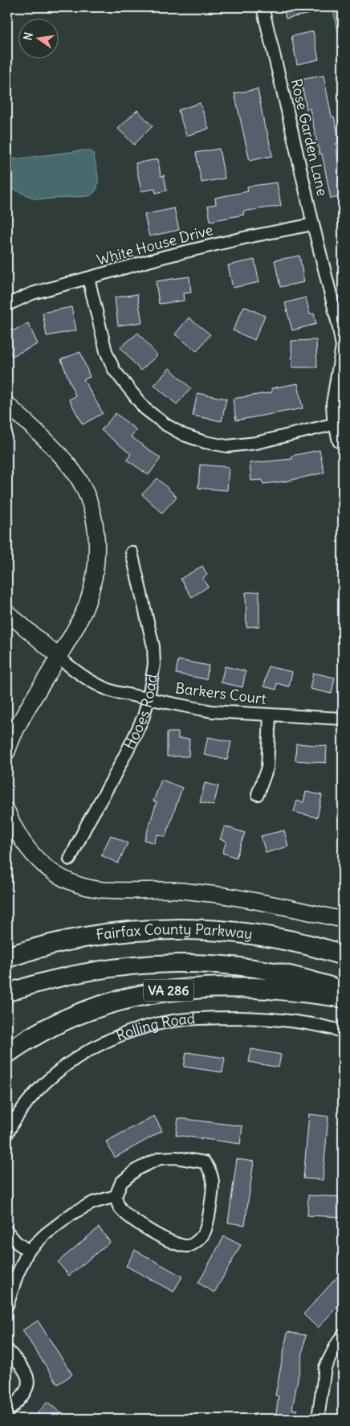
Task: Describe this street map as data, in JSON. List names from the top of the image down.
{
  "streets": {
    "highway": ["Fairfax County Parkway", "VA 286"],
    "street": [
      "Rose Garden Lane",
      "White House Drive",
      "Barkers Court",
      "Hooes Road",
      "Rolling Road"
    ]
  },
  "crossings": [
    ["Rose Garden Lane", "White House Drive"],
    ["Barkers Court", "Hooes Road"]
  ],
  "north": "left"
}
